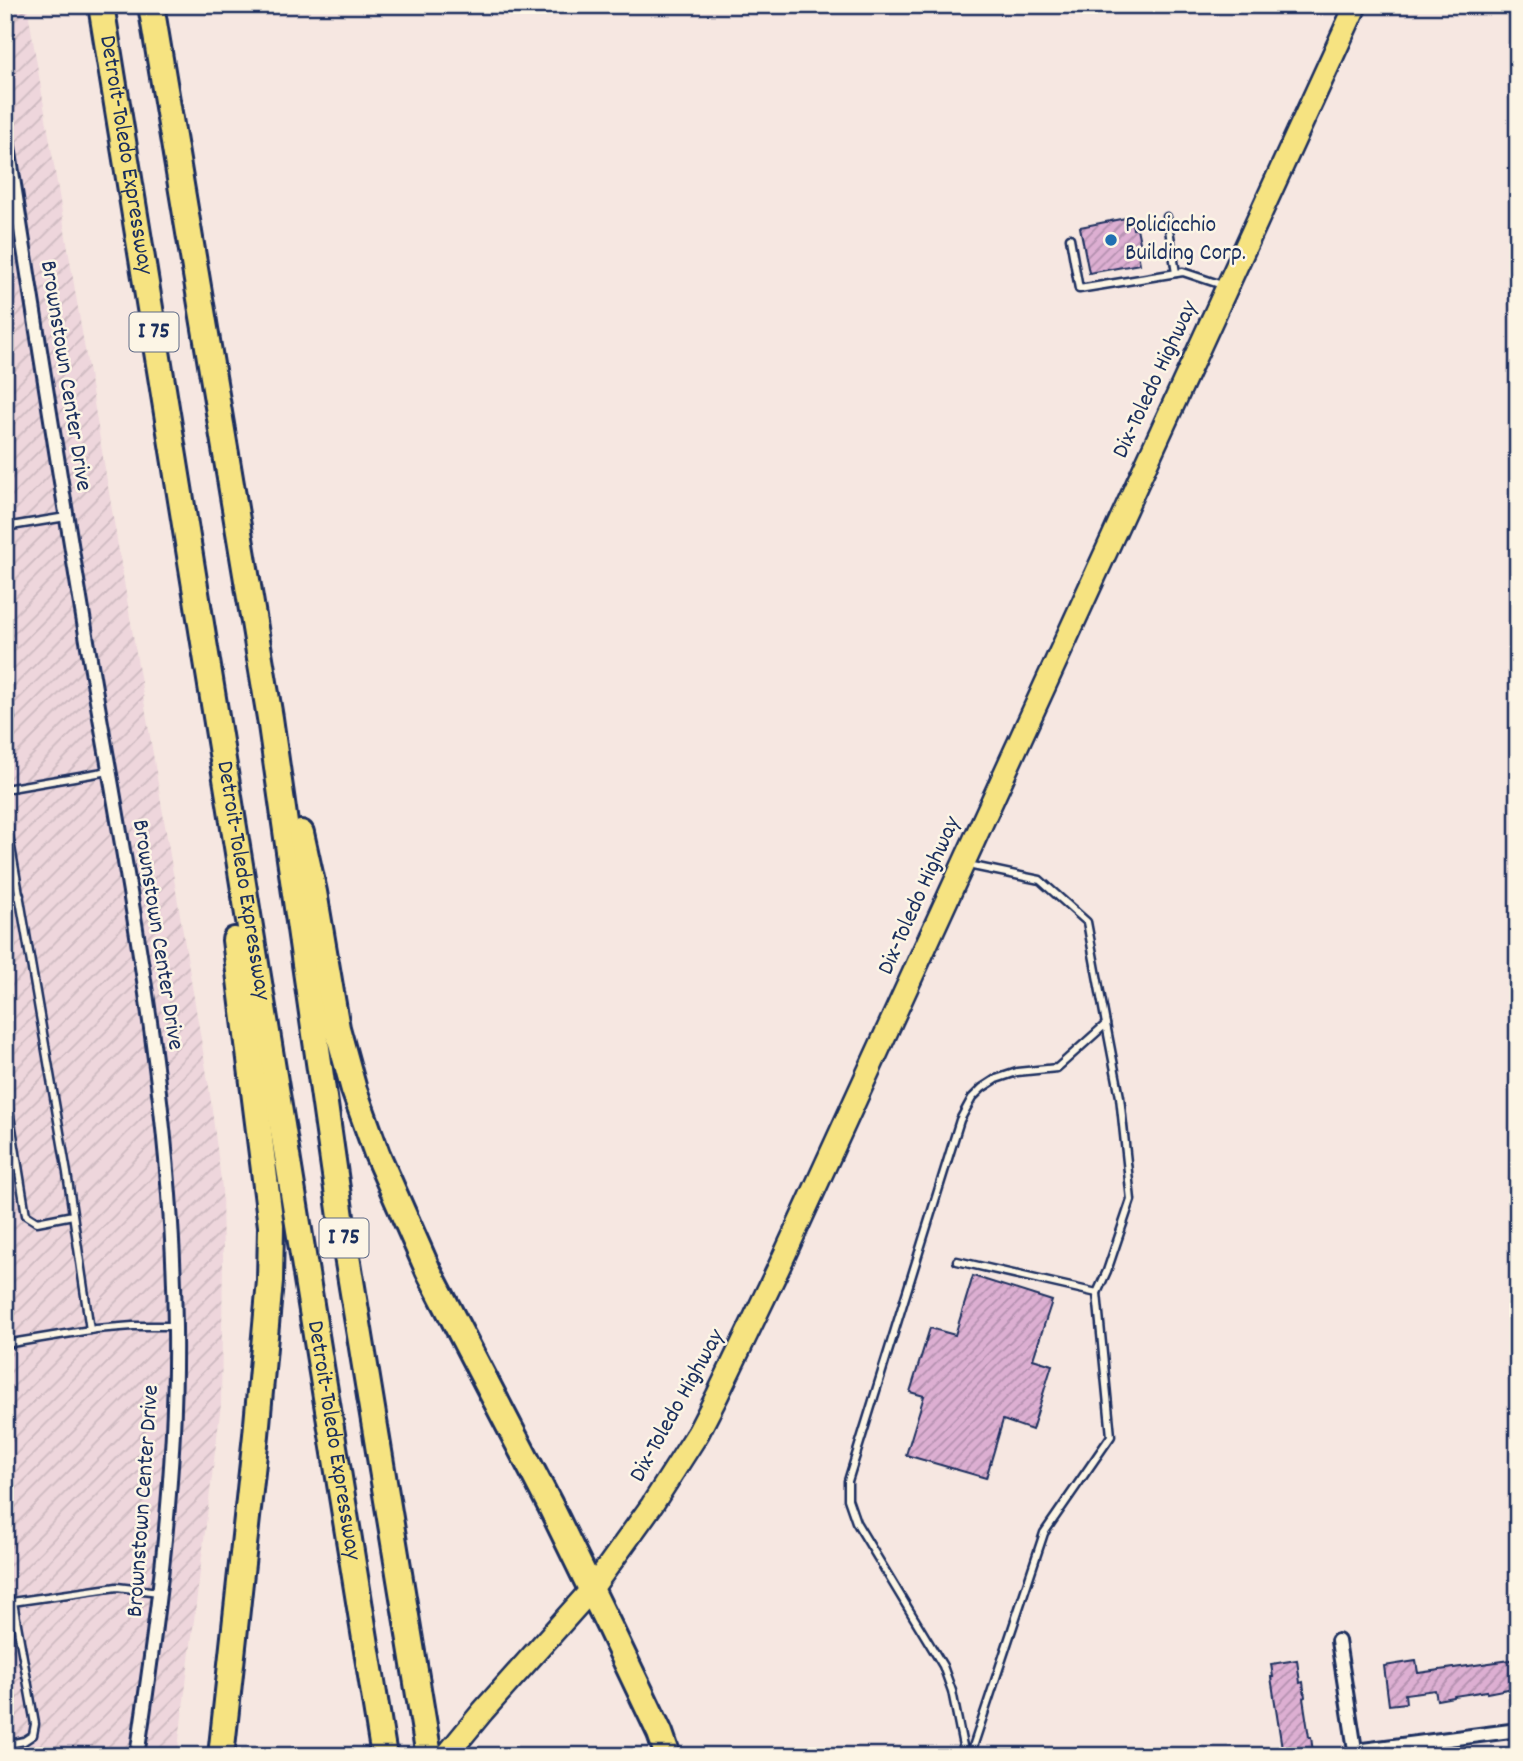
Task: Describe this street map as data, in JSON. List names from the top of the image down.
{
  "streets": {
    "highway": ["Detroit-Toledo Expressway", "I 75"],
    "main road": ["Dix-Toledo Highway"],
    "street": ["Brownstown Center Drive"]
  },
  "places": ["Policicchio Building Corp."]
}
